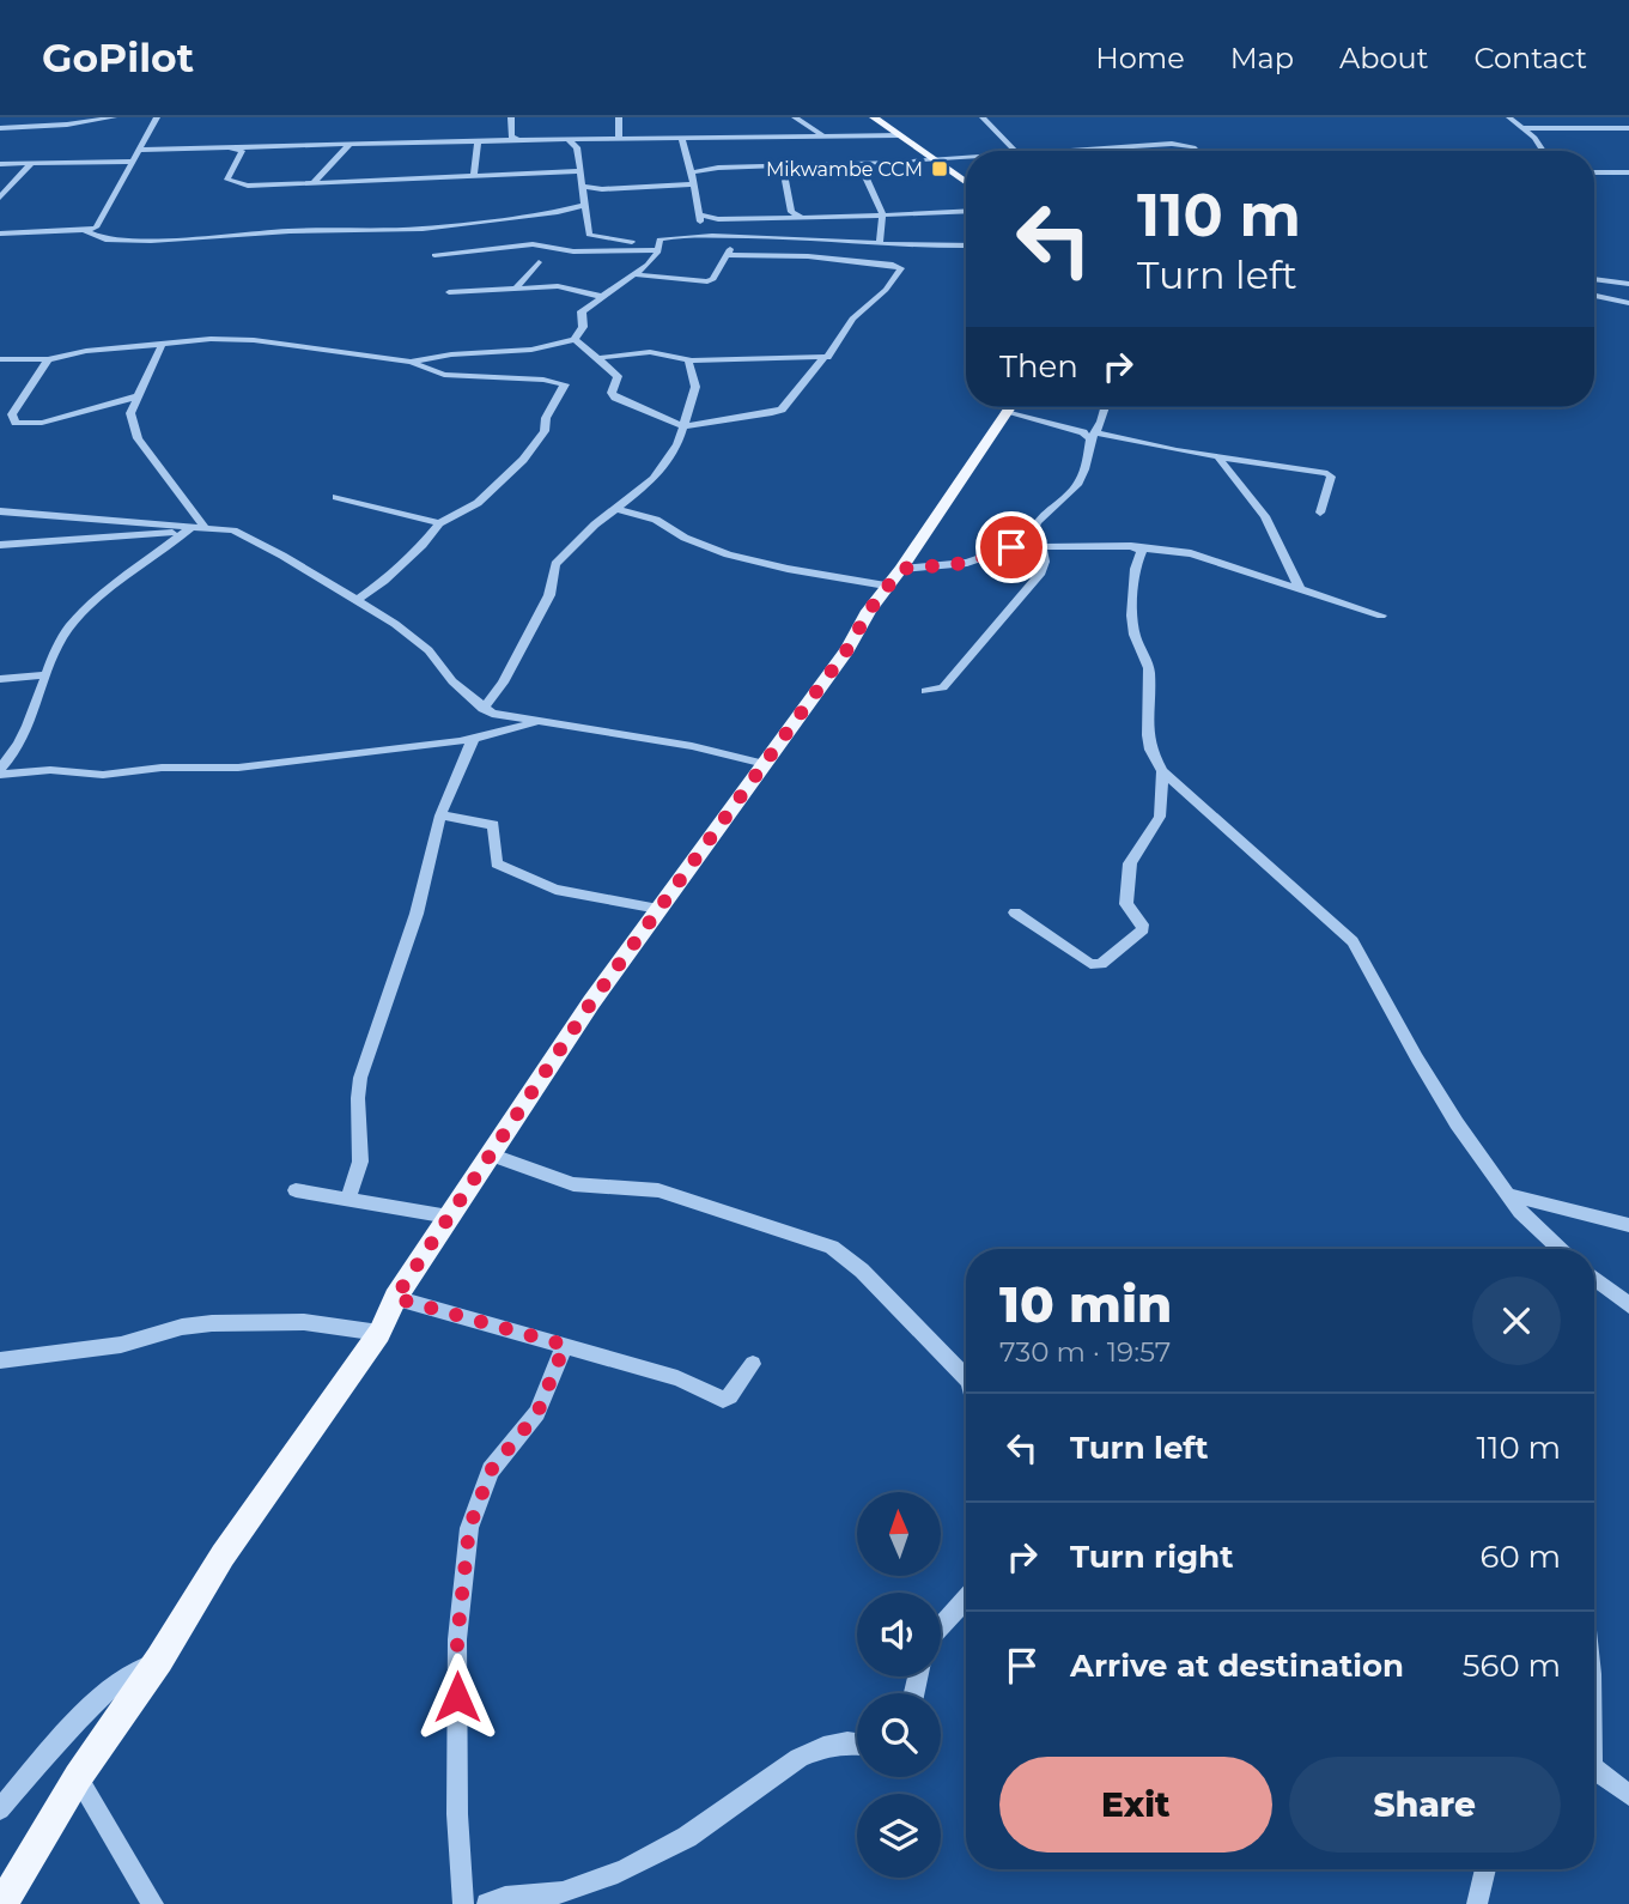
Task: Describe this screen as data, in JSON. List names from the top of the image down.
{
  "places": {
    "transit": ["Mikwambe CCM"]
  },
  "north": "top",
  "page": {
    "header": "GoPilot",
    "nav": [
      "Home",
      "Map",
      "About",
      "Contact"
    ],
    "turn": ["110 m", "Turn left"],
    "then": "Then",
    "heading": ["10 min", "730 m · 19:57"],
    "list": [
      {
        "name": "Turn left",
        "value": "110 m"
      },
      {
        "name": "Turn right",
        "value": "60 m"
      },
      {
        "name": "Arrive at destination",
        "value": "560 m"
      }
    ],
    "buttons": ["Exit", "Share"]
  }
}
